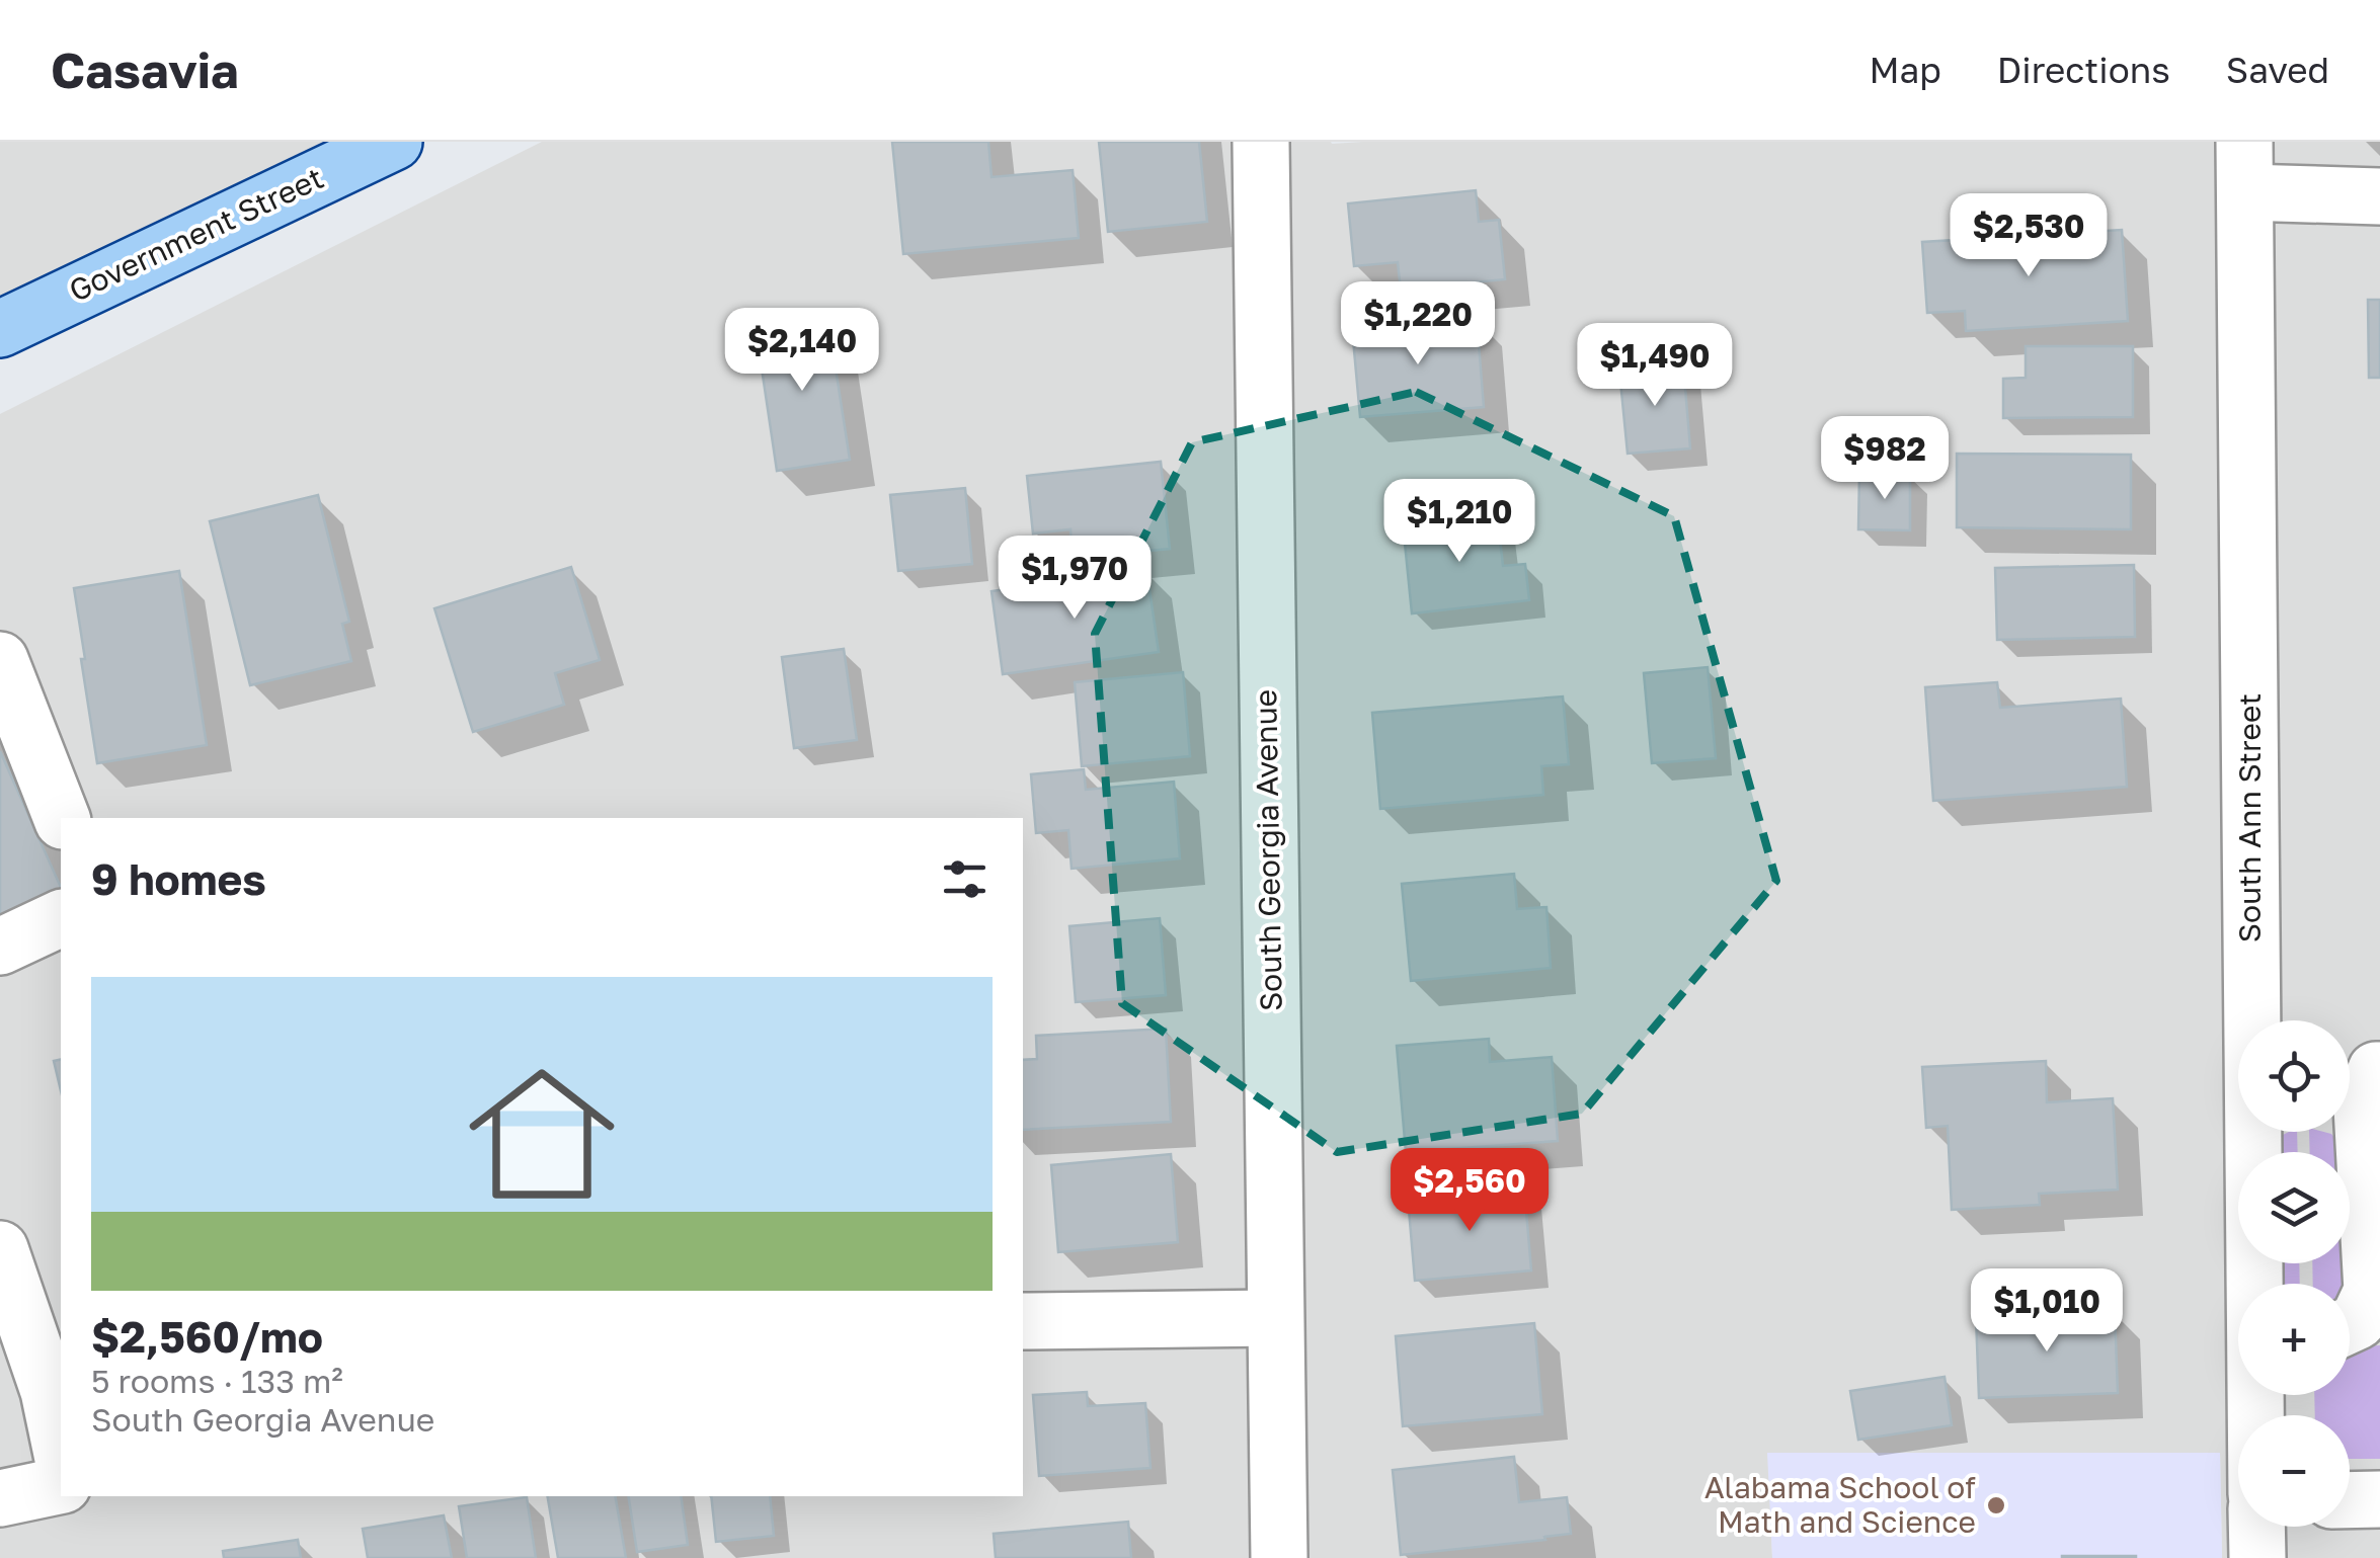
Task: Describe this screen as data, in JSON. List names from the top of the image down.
{
  "streets": {
    "main road": ["Government Street"],
    "street": ["South Ann Street", "South Georgia Avenue"]
  },
  "places": ["Alabama School of Math and Science"],
  "page": {
    "header": "Casavia",
    "nav": ["Map", "Directions", "Saved"],
    "price": [
      "$2,530",
      "$1,220",
      "$2,140",
      "$1,490",
      "$982",
      "$1,210",
      "$1,970",
      "$2,560",
      "$1,010"
    ],
    "heading": "9 homes",
    "list": [
      {
        "name": "$2,560/mo",
        "note": "5 rooms · 133 m² · South Georgia Avenue"
      }
    ],
    "map_buttons": ["+", "−"]
  }
}
